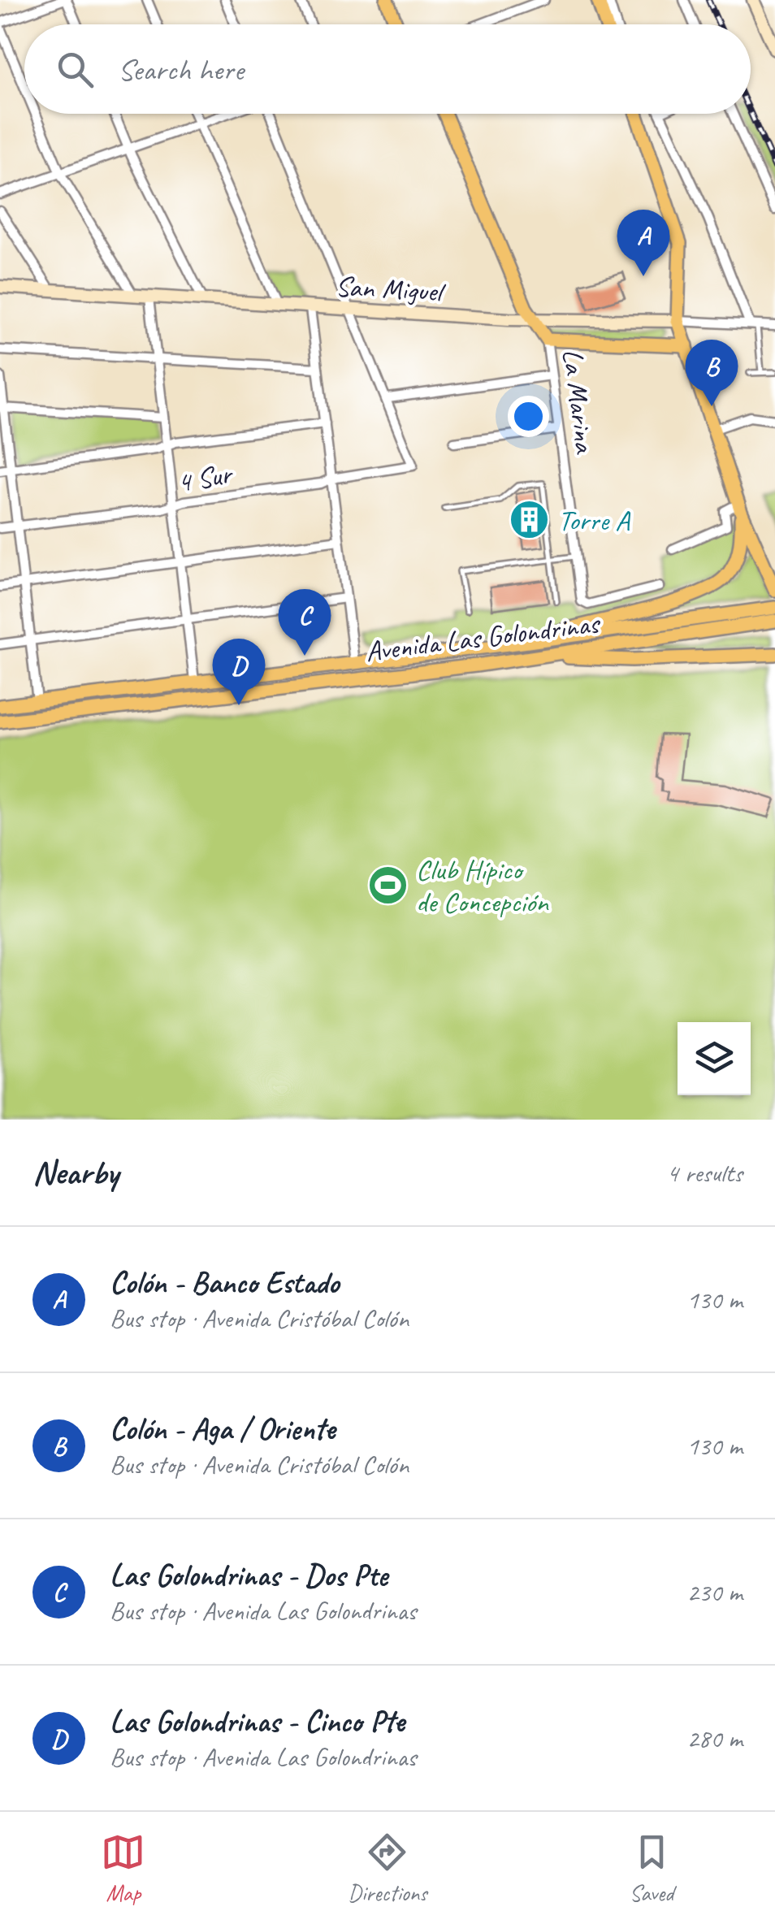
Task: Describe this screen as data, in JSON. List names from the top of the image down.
{
  "streets": {
    "main road": ["La Marina", "Avenida Las Golondrinas"],
    "street": ["San Miguel", "4 Sur"]
  },
  "crossings": [
    ["San Miguel", "La Marina"]
  ],
  "places": {
    "building": ["Torre A"],
    "sports": ["Club Hípico de Concepción"]
  },
  "page": {
    "search": "Search here",
    "pins": [
      "A",
      "B",
      "C",
      "D"
    ],
    "heading": ["Nearby", "4 results"],
    "list": [
      {
        "mark": "A",
        "name": "Colón - Banco Estado",
        "note": "Bus stop · Avenida Cristóbal Colón",
        "value": "130 m"
      },
      {
        "mark": "B",
        "name": "Colón - Aga / Oriente",
        "note": "Bus stop · Avenida Cristóbal Colón",
        "value": "130 m"
      },
      {
        "mark": "C",
        "name": "Las Golondrinas - Dos Pte",
        "note": "Bus stop · Avenida Las Golondrinas",
        "value": "230 m"
      },
      {
        "mark": "D",
        "name": "Las Golondrinas - Cinco Pte",
        "note": "Bus stop · Avenida Las Golondrinas",
        "value": "280 m"
      }
    ],
    "nav": ["Map", "Directions", "Saved"]
  }
}
